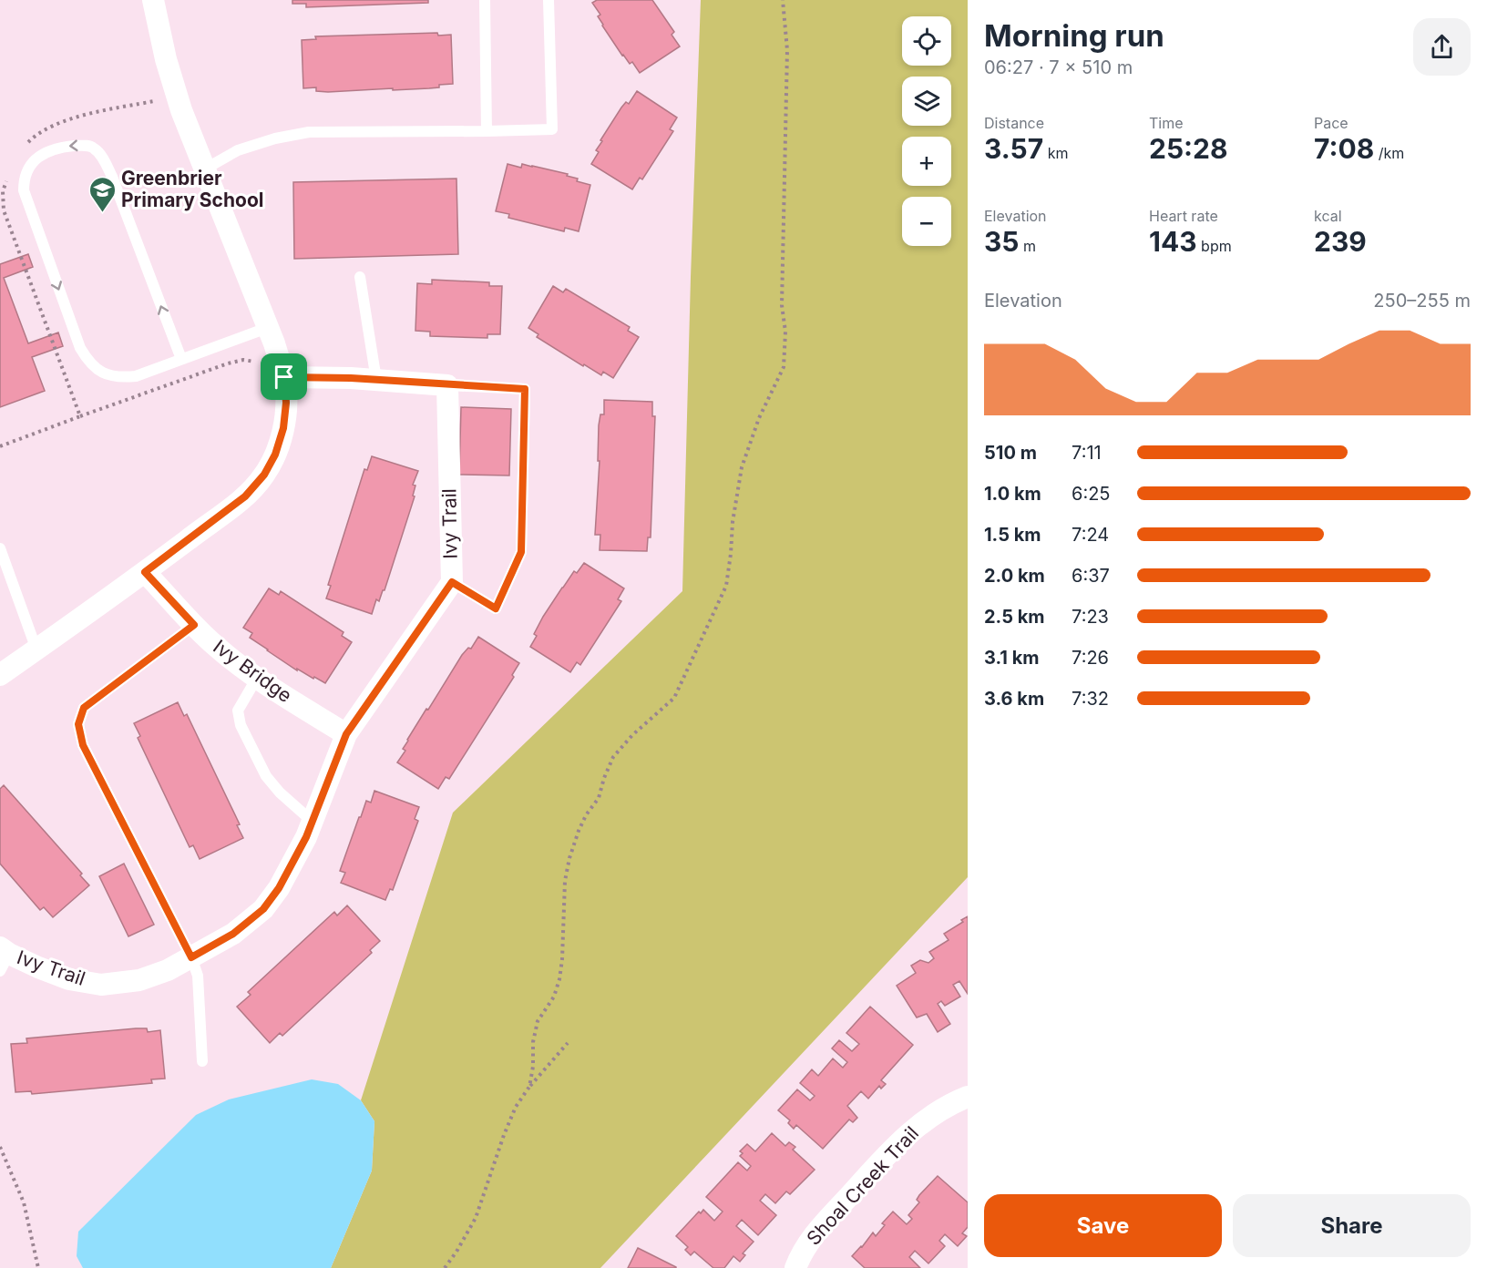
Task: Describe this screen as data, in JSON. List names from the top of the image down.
{
  "streets": {
    "street": ["Ivy Trail", "Ivy Bridge", "Shoal Creek Trail"]
  },
  "crossings": [
    ["Ivy Trail", "Ivy Bridge"]
  ],
  "places": {
    "school or university": ["Greenbrier Primary School"]
  },
  "page": {
    "heading": ["Morning run", "06:27 · 7 × 510 m"],
    "map_buttons": ["+", "−"],
    "stats": [
      ["Distance", "3.57 km"],
      ["Time", "25:28"],
      ["Pace", "7:08 /km"],
      ["Elevation", "35 m"],
      ["Heart rate", "143 bpm"],
      ["kcal", "239"]
    ],
    "chart": ["Elevation", "250–255 m"],
    "list": [
      {
        "name": "510 m",
        "note": "7:11"
      },
      {
        "name": "1.0 km",
        "note": "6:25"
      },
      {
        "name": "1.5 km",
        "note": "7:24"
      },
      {
        "name": "2.0 km",
        "note": "6:37"
      },
      {
        "name": "2.5 km",
        "note": "7:23"
      },
      {
        "name": "3.1 km",
        "note": "7:26"
      },
      {
        "name": "3.6 km",
        "note": "7:32"
      }
    ],
    "buttons": ["Save", "Share"]
  }
}
